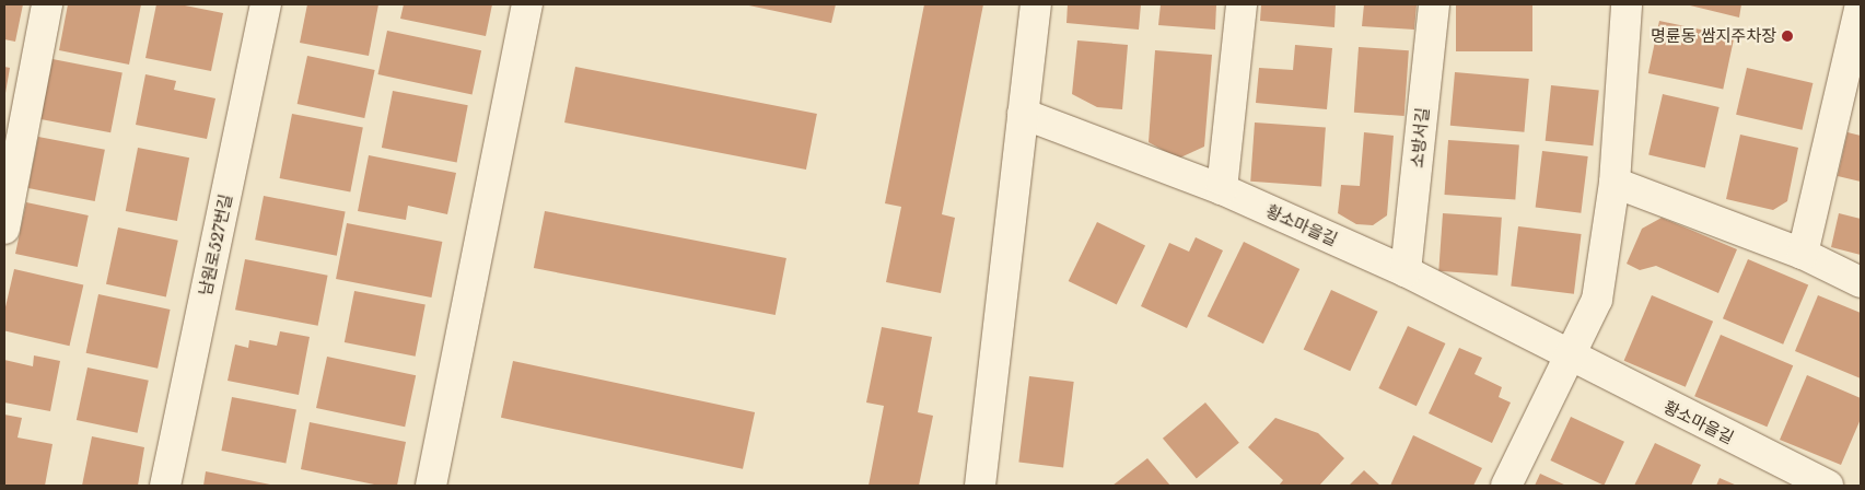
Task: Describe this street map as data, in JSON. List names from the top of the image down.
{
  "streets": {
    "street": ["소방서길", "황소마을길", "남원로527번길"]
  },
  "crossings": [
    ["소방서길", "황소마을길"]
  ],
  "places": ["명륜동 쌈지주차장"]
}
